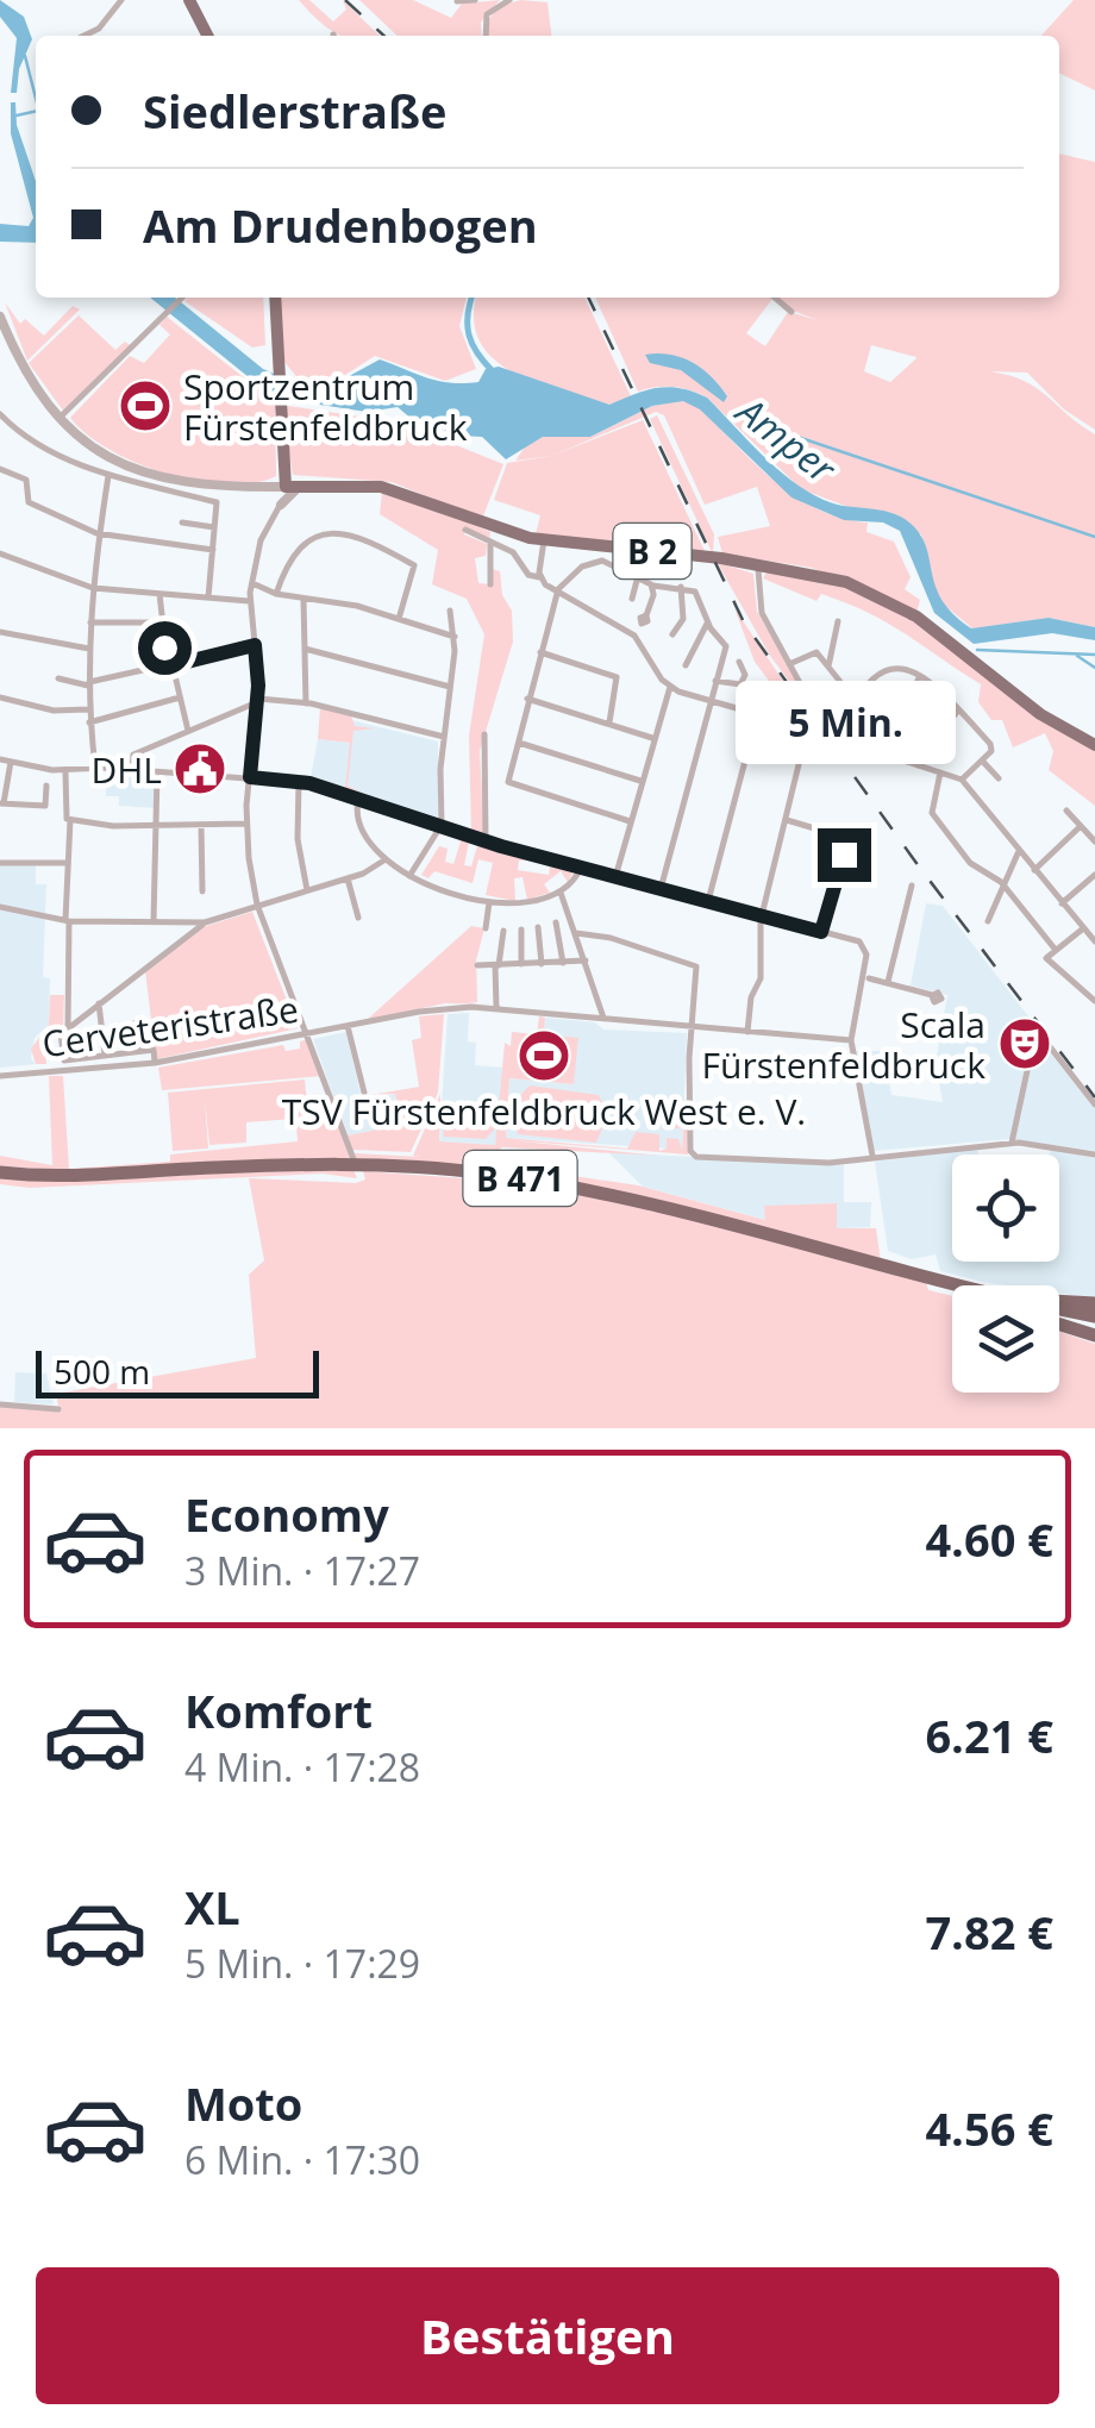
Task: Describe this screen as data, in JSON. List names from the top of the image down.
{
  "streets": {
    "highway": ["B 471"],
    "main road": ["B 2"],
    "street": ["Cerveteristraße"]
  },
  "water": ["Amper"],
  "places": {
    "sports": ["Sportzentrum Fürstenfeldbruck", "TSV Fürstenfeldbruck West e. V."],
    "public building": ["DHL"],
    "theatre": ["Scala Fürstenfeldbruck"]
  },
  "scale_bar": "500 m",
  "page": {
    "banner": ["Siedlerstraße", "Am Drudenbogen"],
    "bubble": "5 Min.",
    "scale": "500 m",
    "list": [
      {
        "name": "Economy",
        "note": "3 Min. · 17:27",
        "value": "4.60 €"
      },
      {
        "name": "Komfort",
        "note": "4 Min. · 17:28",
        "value": "6.21 €"
      },
      {
        "name": "XL",
        "note": "5 Min. · 17:29",
        "value": "7.82 €"
      },
      {
        "name": "Moto",
        "note": "6 Min. · 17:30",
        "value": "4.56 €"
      }
    ],
    "buttons": "Bestätigen"
  }
}
